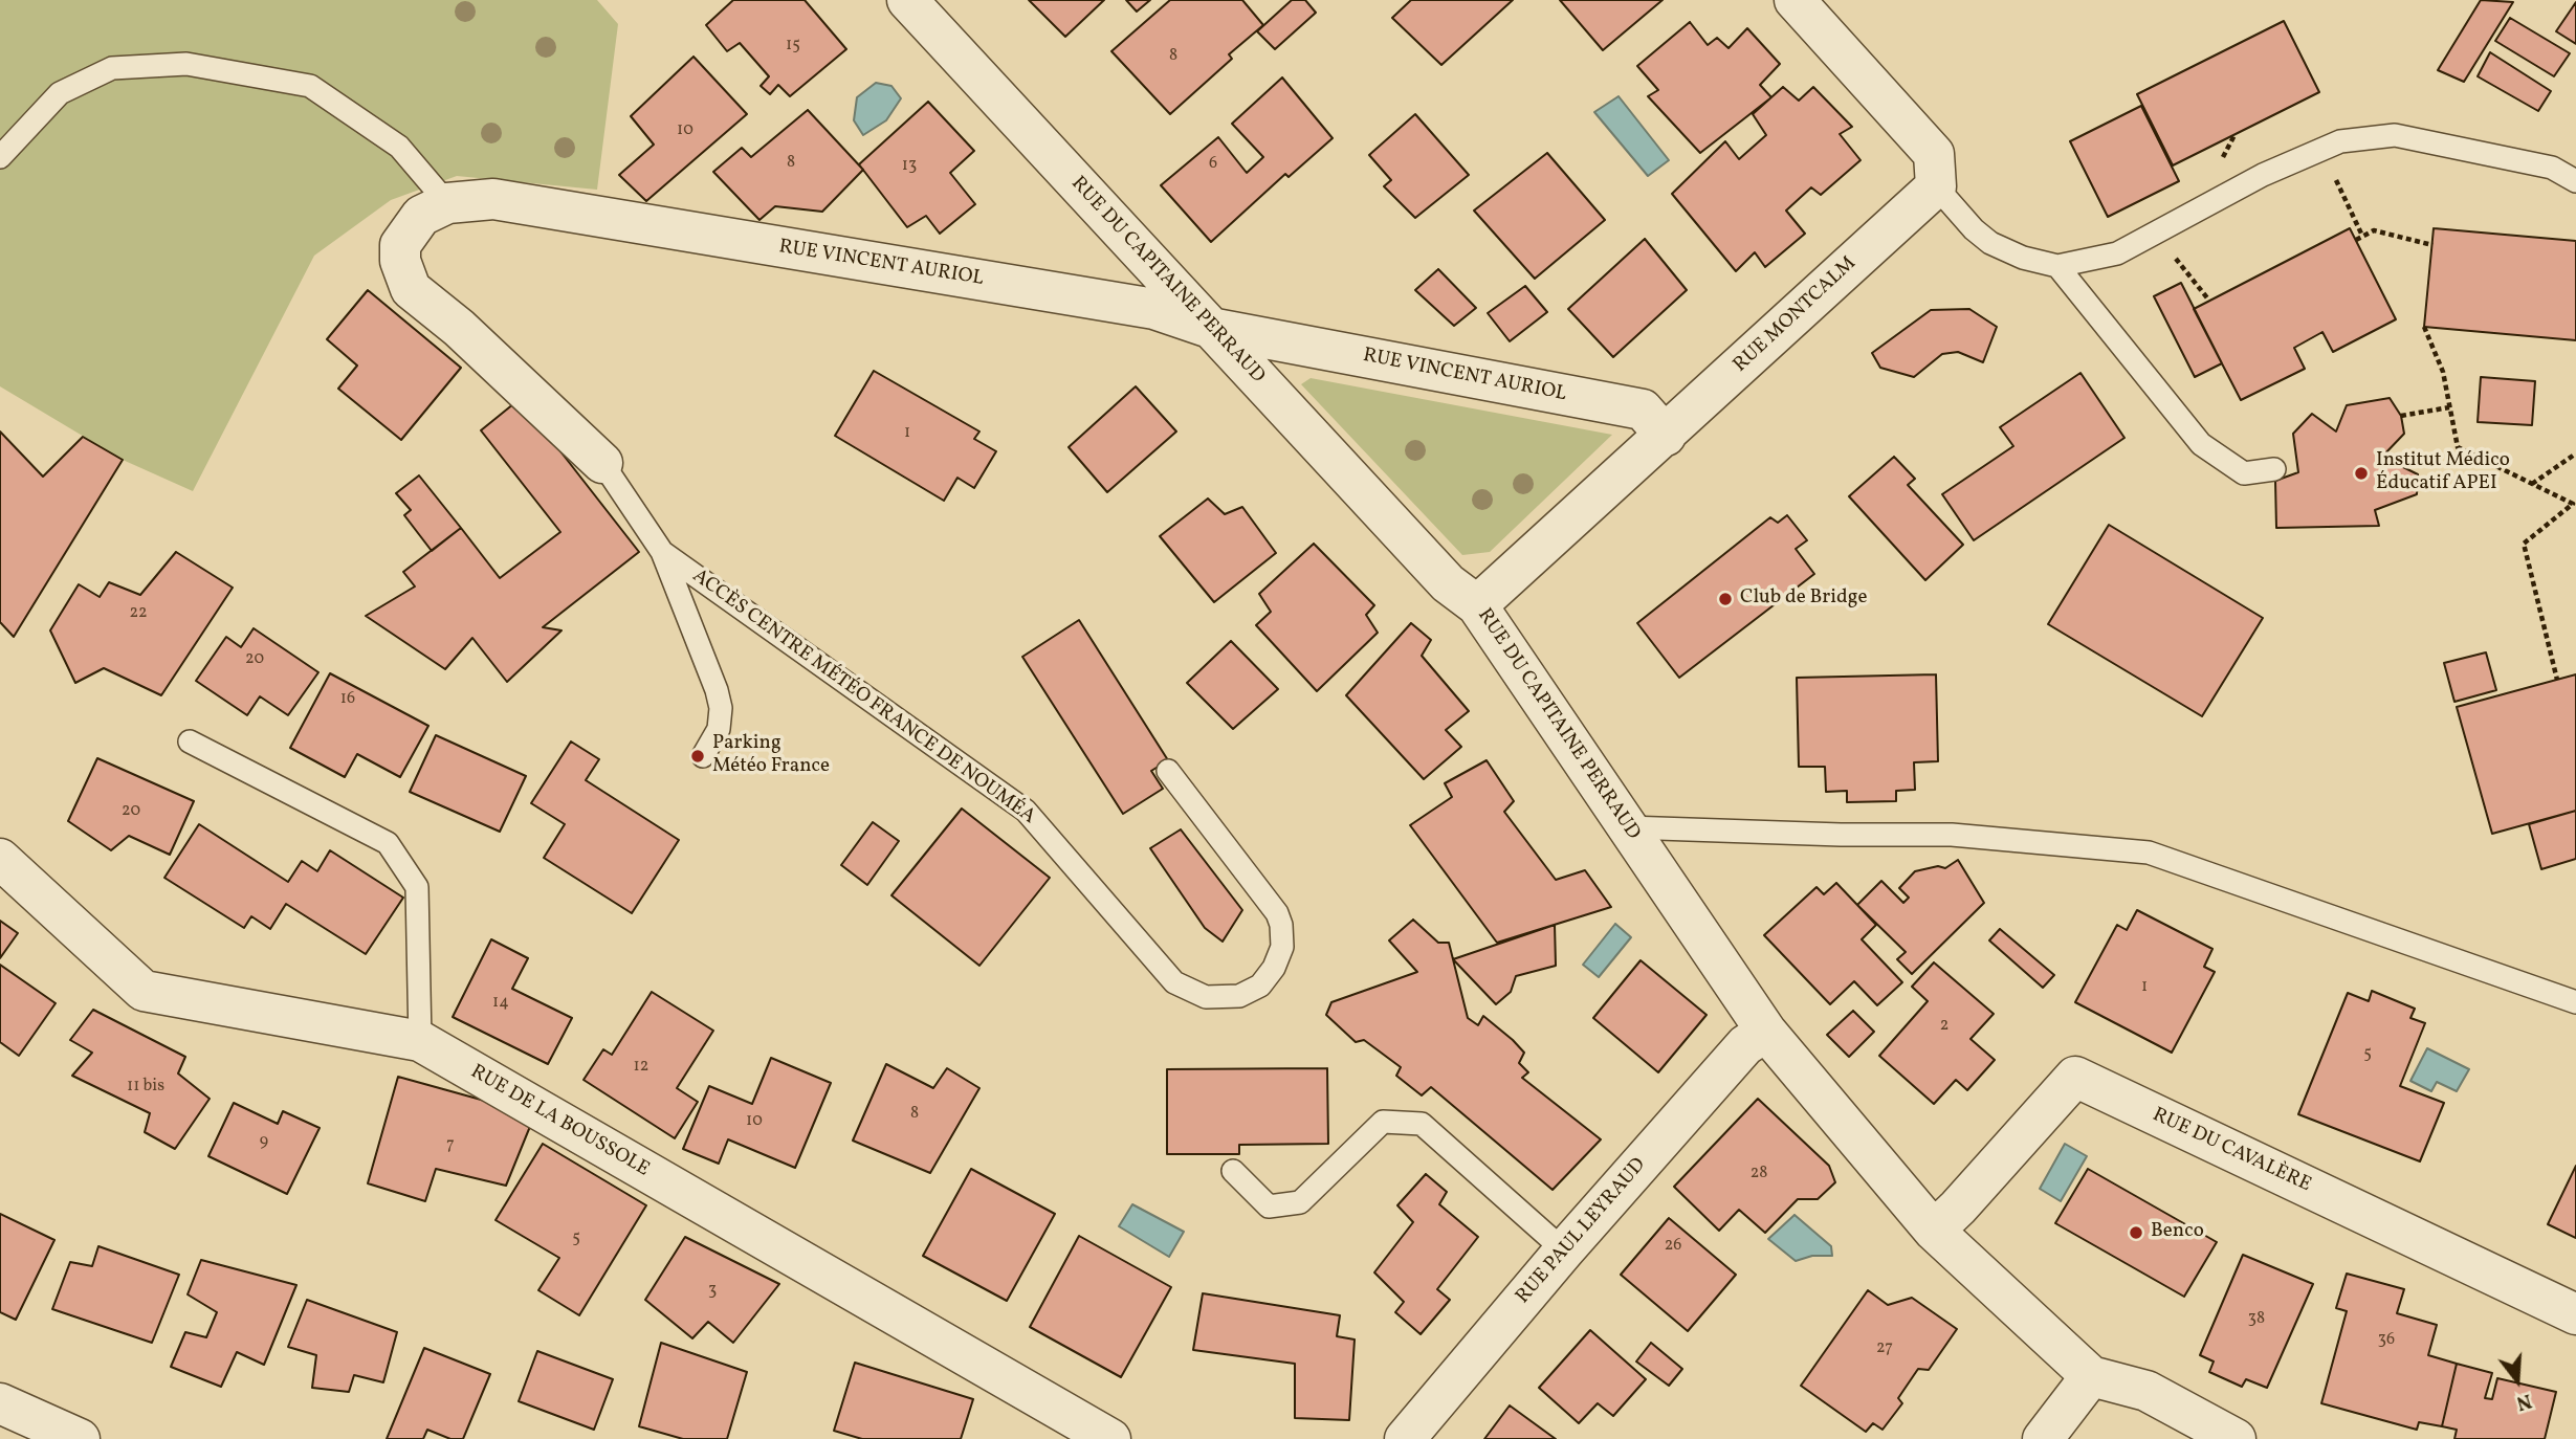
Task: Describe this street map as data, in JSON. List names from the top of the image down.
{
  "streets": {
    "street": [
      "RUE VINCENT AURIOL",
      "RUE DU CAPITAINE PERRAUD",
      "RUE MONTCALM",
      "RUE DE LA BOUSSOLE",
      "RUE DU CAVALÈRE",
      "RUE PAUL LEYRAUD"
    ],
    "lane": ["ACCÈS CENTRE MÉTÉO FRANCE DE NOUMÉA"]
  },
  "crossings": [
    ["RUE VINCENT AURIOL", "RUE DU CAPITAINE PERRAUD"],
    ["RUE VINCENT AURIOL", "RUE MONTCALM"],
    ["RUE VINCENT AURIOL", "ACCÈS CENTRE MÉTÉO FRANCE DE NOUMÉA"],
    ["RUE DU CAPITAINE PERRAUD", "RUE MONTCALM"],
    ["RUE DU CAPITAINE PERRAUD", "RUE DU CAVALÈRE"],
    ["RUE DU CAPITAINE PERRAUD", "RUE PAUL LEYRAUD"]
  ],
  "places": [
    "Institut Médico Éducatif APEI",
    "Club de Bridge",
    "Parking Météo France",
    "Benco"
  ],
  "house_numbers": [
    "15",
    "8",
    "10",
    "8",
    "6",
    "13",
    "1",
    "22",
    "20",
    "16",
    "20",
    "1",
    "14",
    "2",
    "5",
    "12",
    "11 bis",
    "8",
    "10",
    "9",
    "7",
    "28",
    "5",
    "26",
    "3",
    "38",
    "36",
    "27"
  ],
  "north": "bottom"
}
